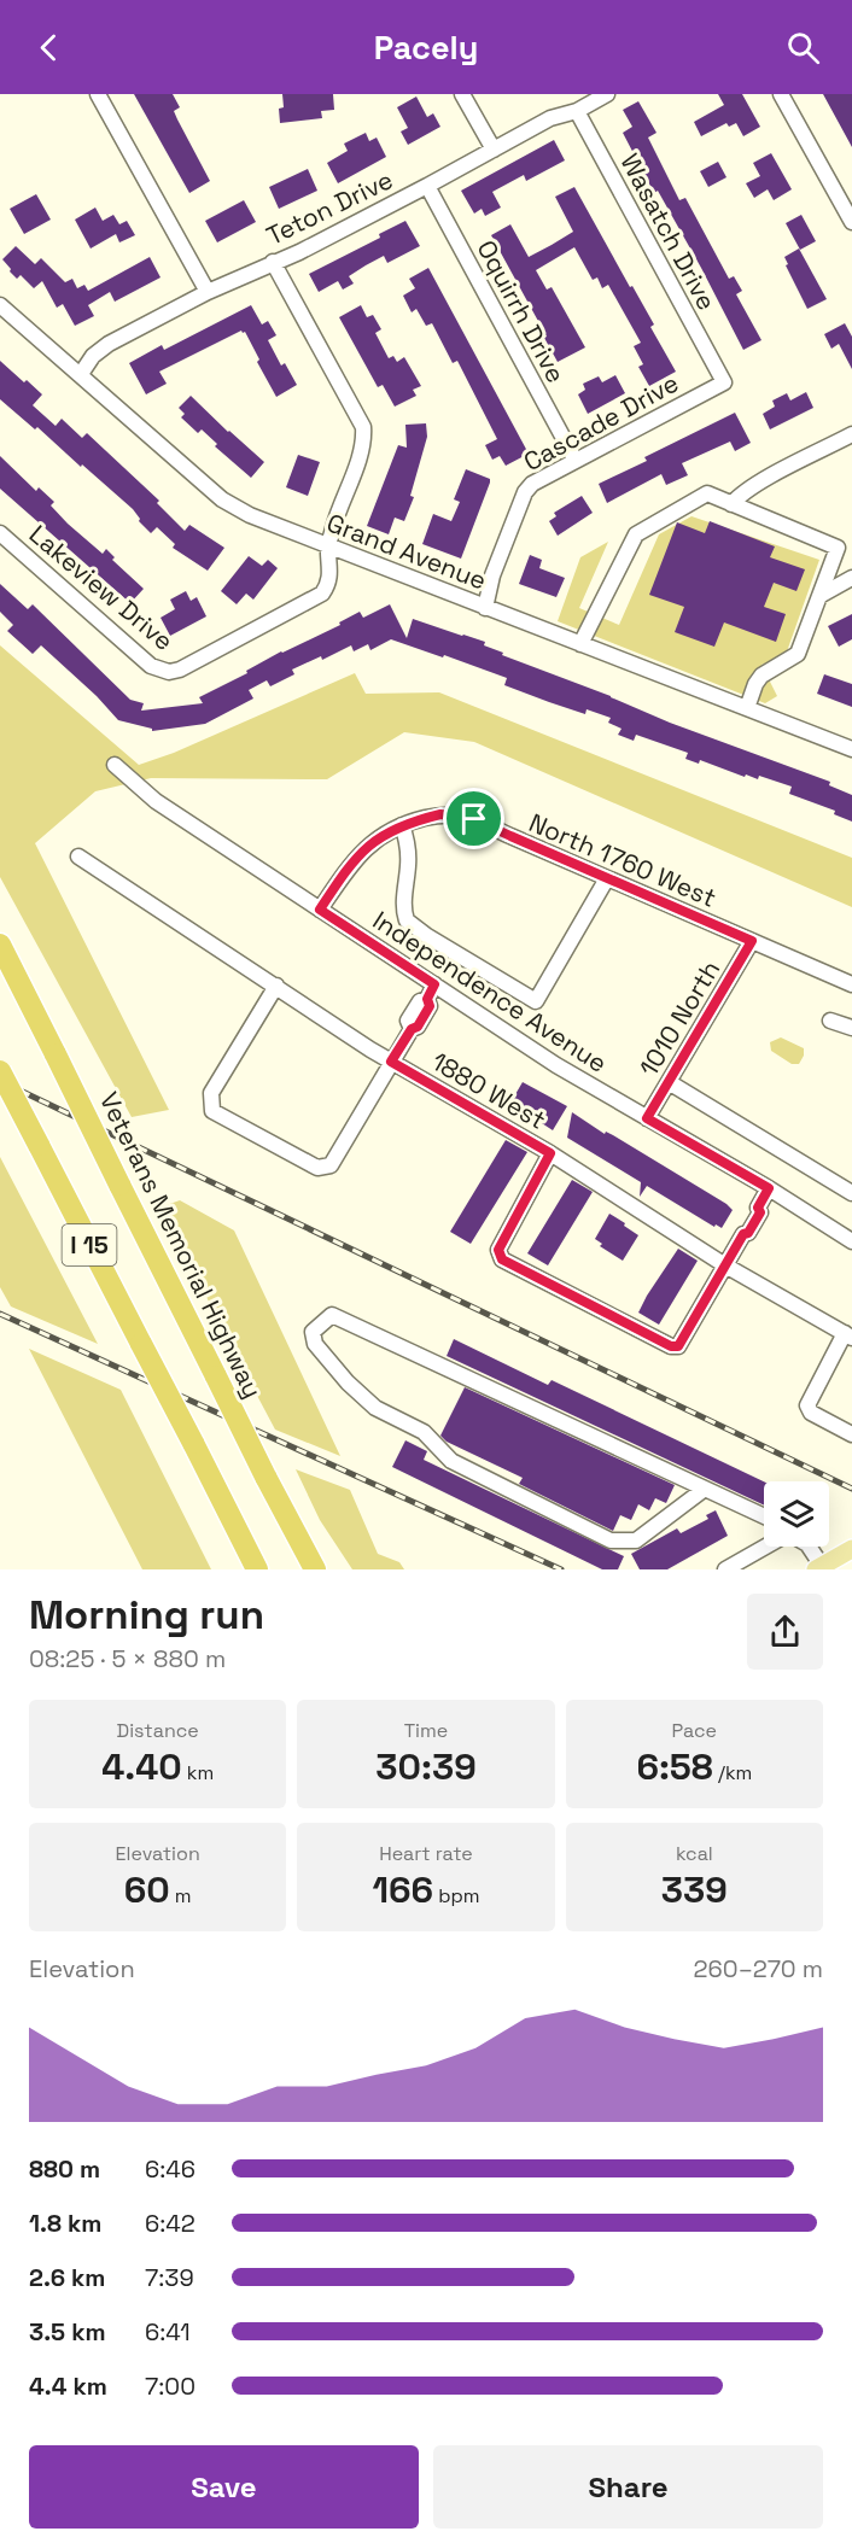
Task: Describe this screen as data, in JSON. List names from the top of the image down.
{
  "streets": {
    "highway": ["I 15", "Veterans Memorial Highway"],
    "street": [
      "Teton Drive",
      "Wasatch Drive",
      "Oquirrh Drive",
      "Cascade Drive",
      "Grand Avenue",
      "Lakeview Drive",
      "North 1760 West",
      "Independence Avenue",
      "1010 North",
      "1880 West"
    ]
  },
  "crossings": [
    ["Teton Drive", "Wasatch Drive"],
    ["Teton Drive", "Oquirrh Drive"],
    ["Teton Drive", "Grand Avenue"],
    ["Teton Drive", "Lakeview Drive"],
    ["Wasatch Drive", "Cascade Drive"],
    ["Oquirrh Drive", "Cascade Drive"],
    ["Cascade Drive", "Grand Avenue"],
    ["Grand Avenue", "Lakeview Drive"],
    ["North 1760 West", "Independence Avenue"],
    ["North 1760 West", "1010 North"],
    ["Independence Avenue", "1010 North"]
  ],
  "page": {
    "header": "Pacely",
    "heading": ["Morning run", "08:25 · 5 × 880 m"],
    "stats": [
      ["Distance", "4.40 km"],
      ["Time", "30:39"],
      ["Pace", "6:58 /km"],
      ["Elevation", "60 m"],
      ["Heart rate", "166 bpm"],
      ["kcal", "339"]
    ],
    "chart": ["Elevation", "260–270 m"],
    "list": [
      {
        "name": "880 m",
        "note": "6:46"
      },
      {
        "name": "1.8 km",
        "note": "6:42"
      },
      {
        "name": "2.6 km",
        "note": "7:39"
      },
      {
        "name": "3.5 km",
        "note": "6:41"
      },
      {
        "name": "4.4 km",
        "note": "7:00"
      }
    ],
    "buttons": ["Save", "Share"]
  }
}
